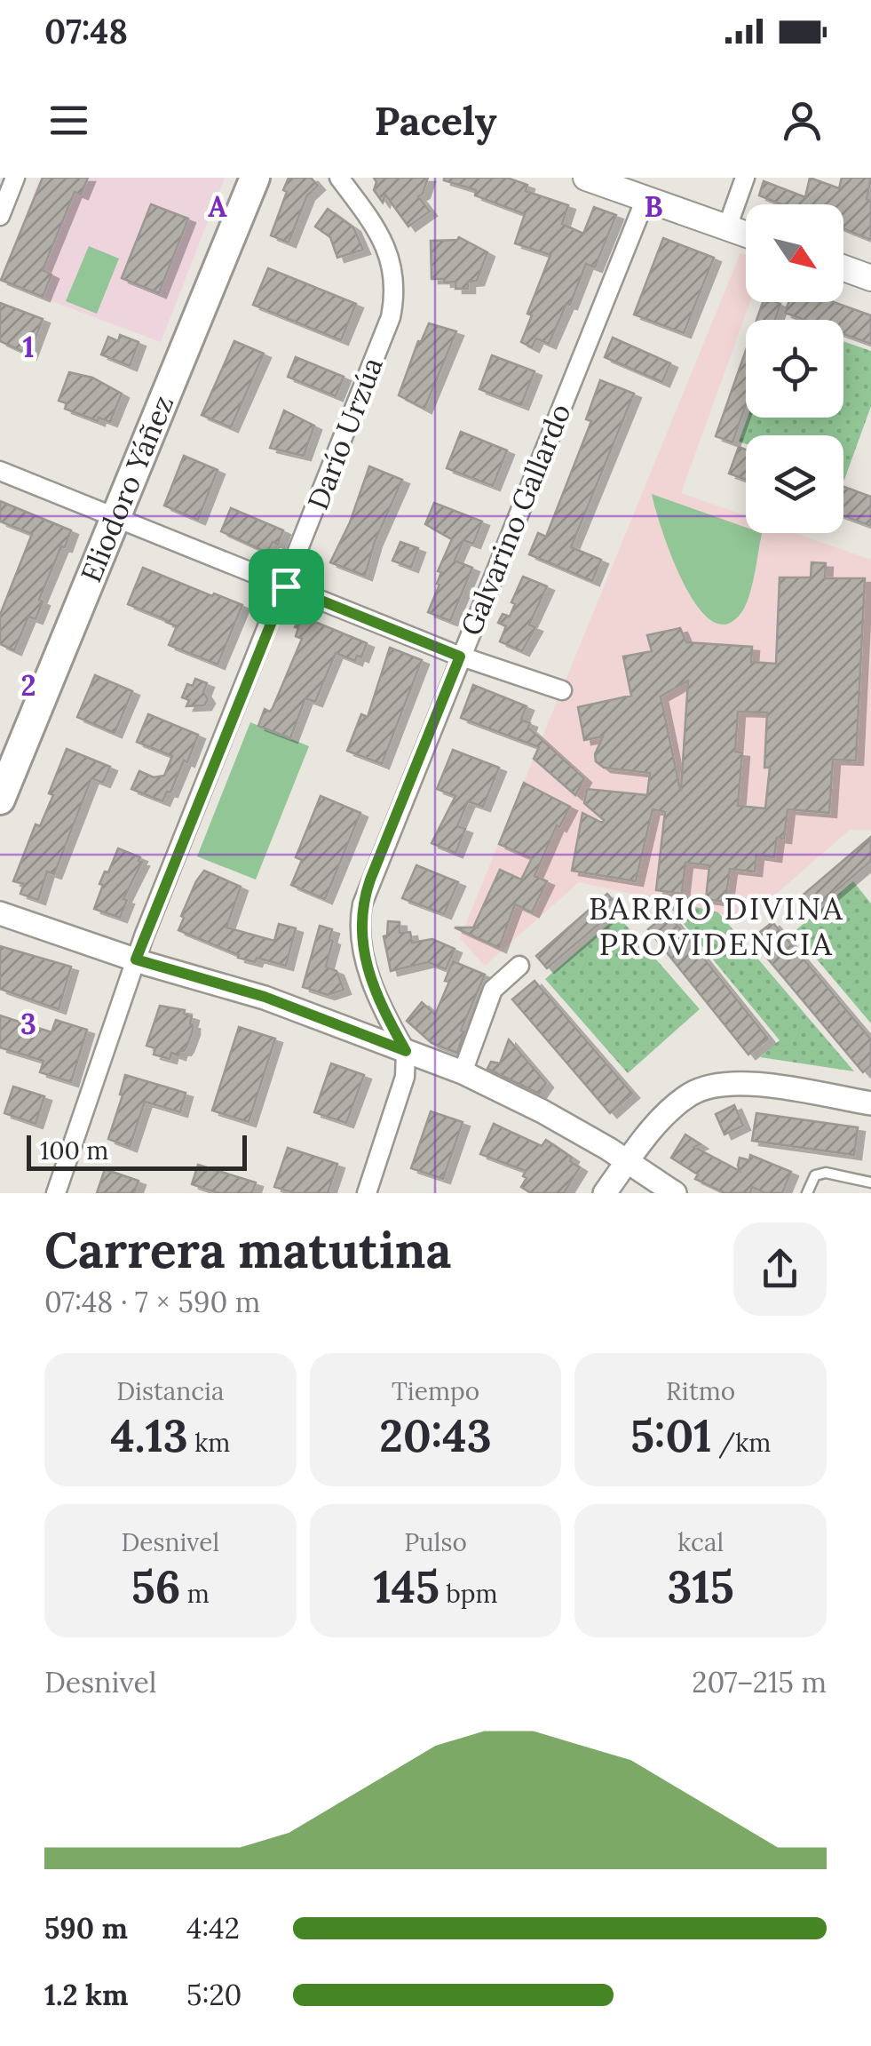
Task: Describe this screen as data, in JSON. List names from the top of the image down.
{
  "streets": {
    "main road": ["Eliodoro Yáñez"],
    "street": ["Darío Urzúa", "Galvarino Gallardo"]
  },
  "districts": ["BARRIO DIVINA PROVIDENCIA"],
  "scale_bar": "100 m",
  "north": "bottom right",
  "page": {
    "status": "07:48",
    "header": "Pacely",
    "scale": "100 m",
    "heading": ["Carrera matutina", "07:48 · 7 × 590 m"],
    "stats": [
      ["Distancia", "4.13 km"],
      ["Tiempo", "20:43"],
      ["Ritmo", "5:01 /km"],
      ["Desnivel", "56 m"],
      ["Pulso", "145 bpm"],
      ["kcal", "315"]
    ],
    "chart": ["Desnivel", "207–215 m"],
    "list": [
      {
        "name": "590 m",
        "note": "4:42"
      },
      {
        "name": "1.2 km",
        "note": "5:20"
      }
    ]
  },
  "grid": {
    "columns": ["A", "B"],
    "rows": ["1", "2", "3"]
  }
}
